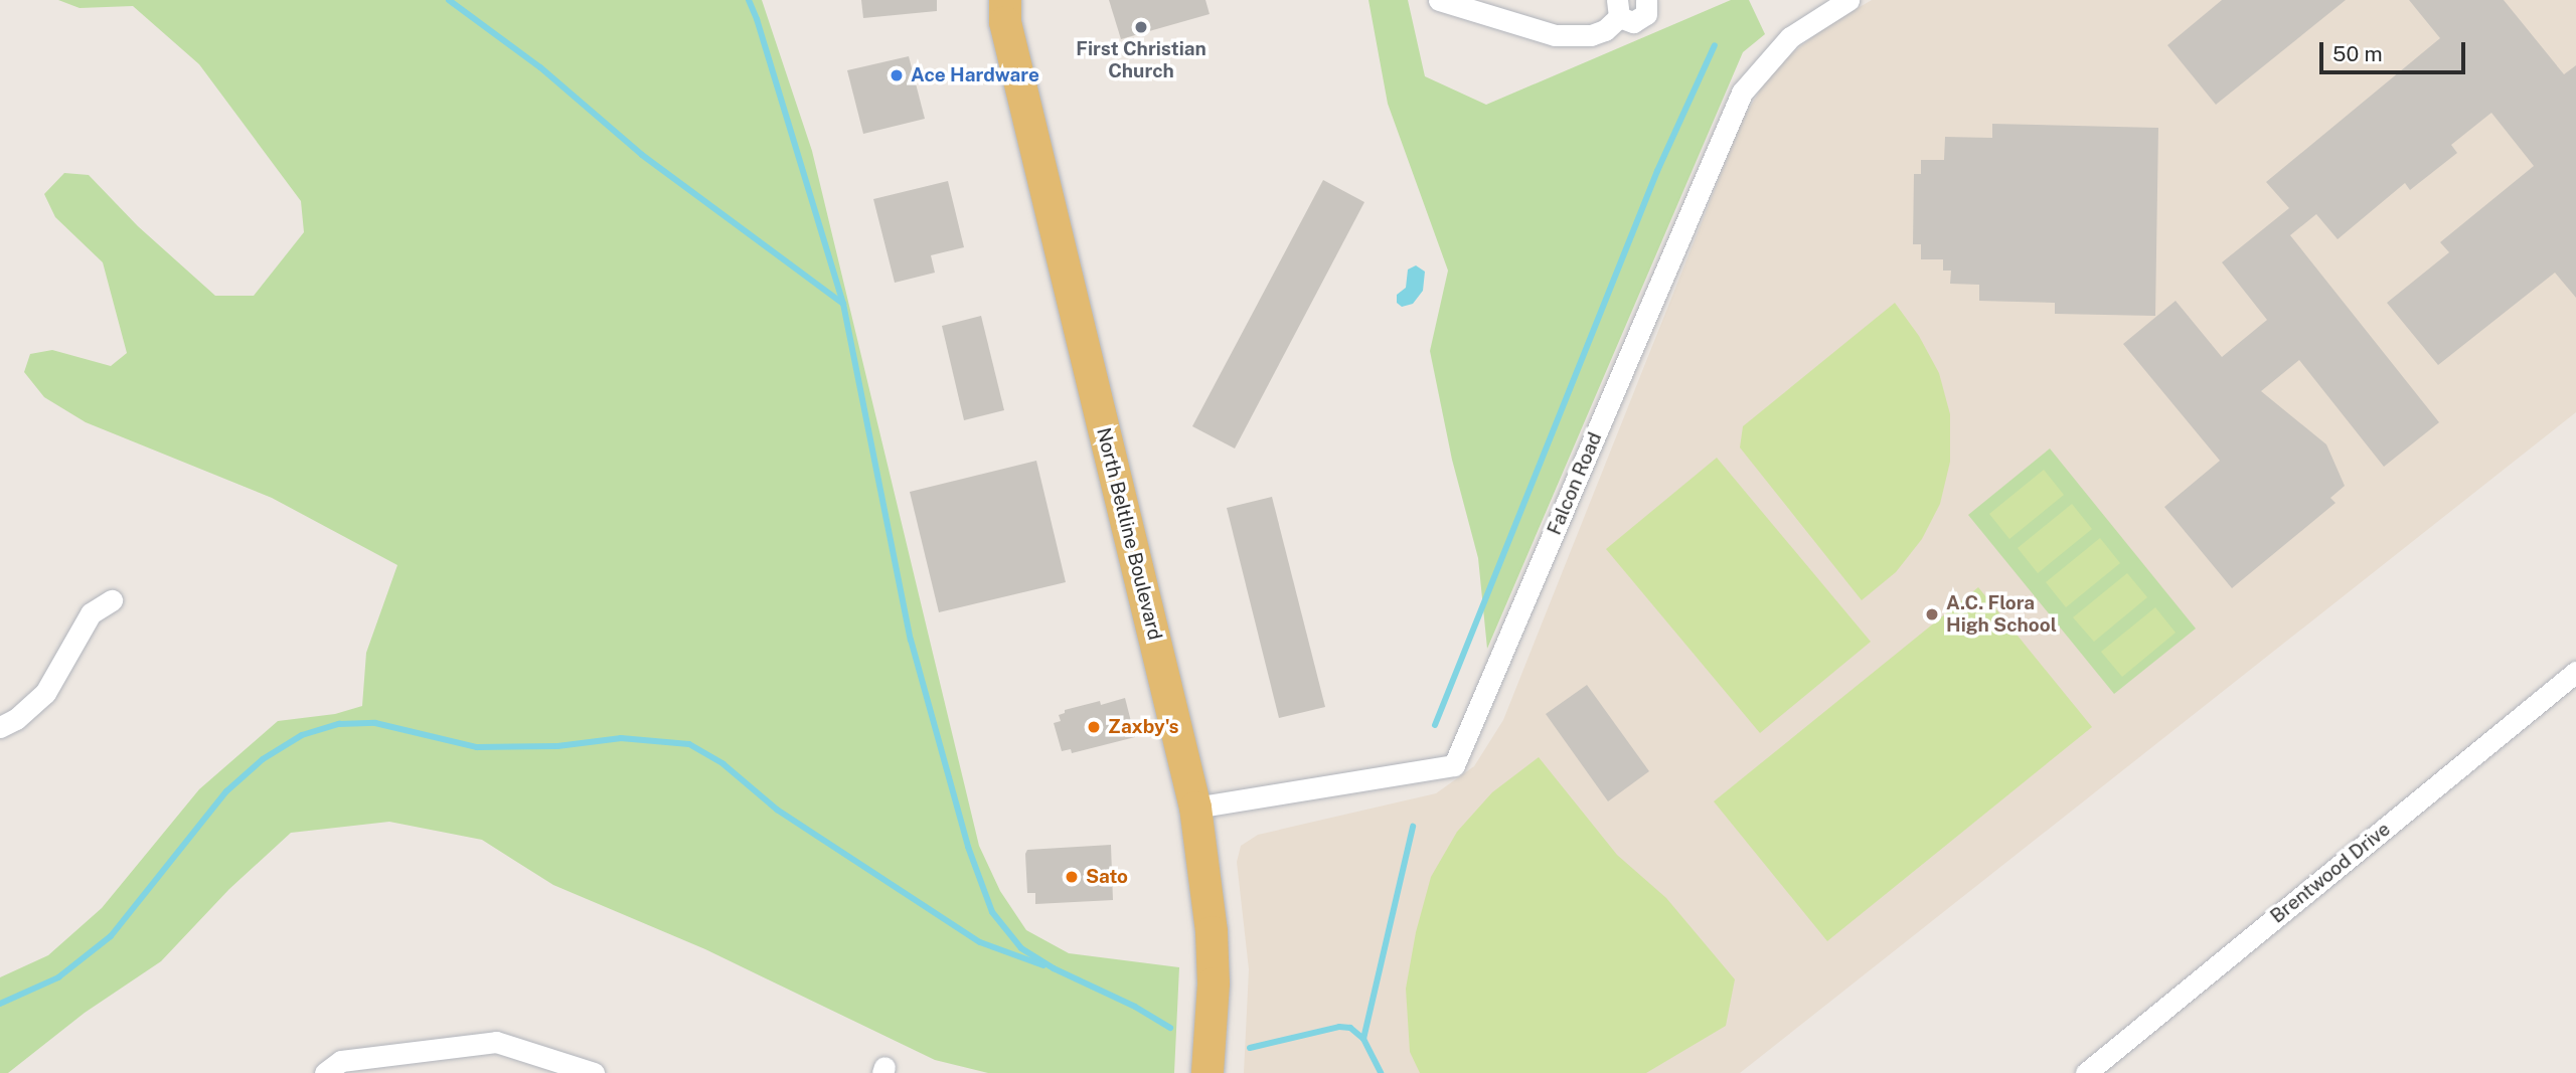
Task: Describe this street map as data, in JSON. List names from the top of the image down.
{
  "streets": {
    "main road": ["North Beltline Boulevard"],
    "street": ["Falcon Road", "Brentwood Drive"]
  },
  "crossings": [
    ["Falcon Road", "North Beltline Boulevard"]
  ],
  "places": [
    "First Christian Church",
    "Ace Hardware",
    "A.C. Flora High School",
    "Zaxby's",
    "Sato"
  ],
  "scale_bar": "50 m"
}
